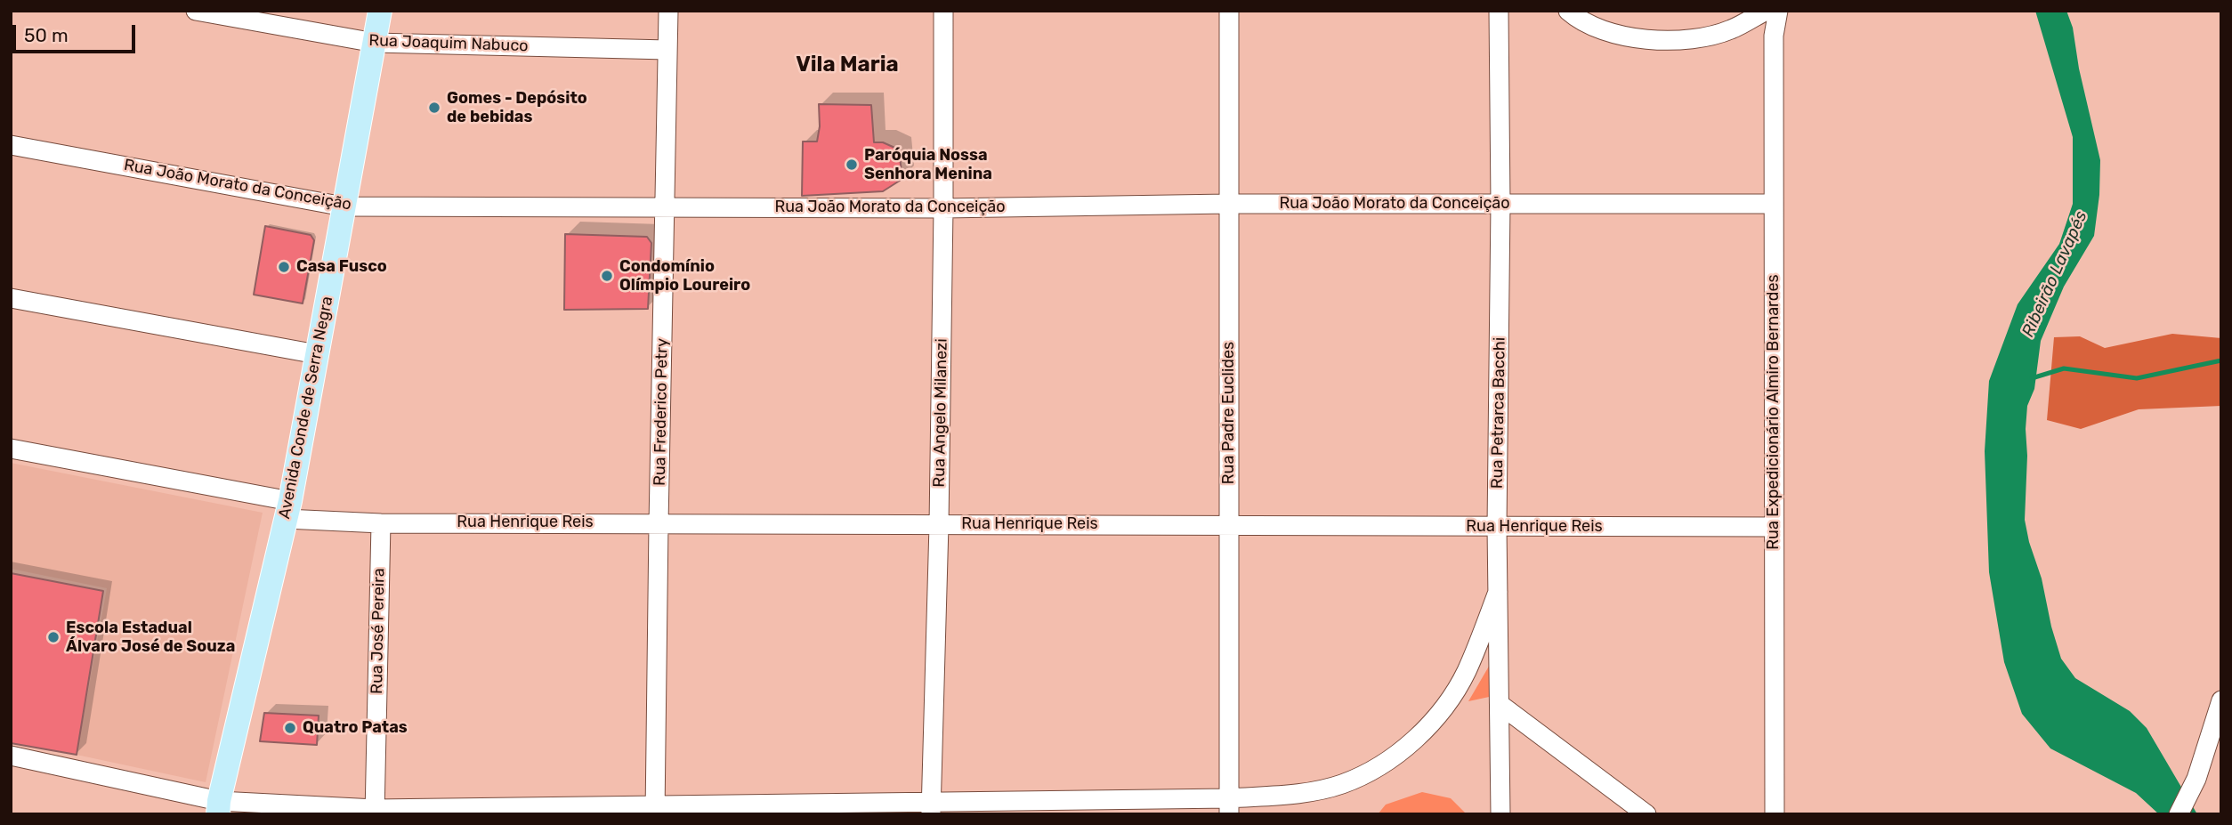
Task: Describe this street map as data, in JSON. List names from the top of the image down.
{
  "streets": {
    "main road": ["Avenida Conde de Serra Negra"],
    "street": [
      "Rua Joaquim Nabuco",
      "Rua João Morato da Conceição",
      "Rua Frederico Petry",
      "Rua Expedicionário Almiro Bernardes",
      "Rua Angelo Milanezi",
      "Rua Padre Euclides",
      "Rua Petrarca Bacchi",
      "Rua Henrique Reis",
      "Rua José Pereira"
    ]
  },
  "crossings": [
    ["Rua Joaquim Nabuco", "Avenida Conde de Serra Negra"],
    ["Rua Joaquim Nabuco", "Rua Frederico Petry"],
    ["Rua João Morato da Conceição", "Avenida Conde de Serra Negra"],
    ["Rua João Morato da Conceição", "Rua Frederico Petry"],
    ["Rua João Morato da Conceição", "Rua Expedicionário Almiro Bernardes"],
    ["Rua João Morato da Conceição", "Rua Angelo Milanezi"],
    ["Rua João Morato da Conceição", "Rua Padre Euclides"],
    ["Rua João Morato da Conceição", "Rua Petrarca Bacchi"],
    ["Avenida Conde de Serra Negra", "Rua Henrique Reis"],
    ["Rua Frederico Petry", "Rua Henrique Reis"],
    ["Rua Expedicionário Almiro Bernardes", "Rua Henrique Reis"],
    ["Rua Angelo Milanezi", "Rua Henrique Reis"],
    ["Rua Padre Euclides", "Rua Henrique Reis"],
    ["Rua Petrarca Bacchi", "Rua Henrique Reis"],
    ["Rua Henrique Reis", "Rua José Pereira"]
  ],
  "districts": ["Vila Maria"],
  "water": ["Ribeirão Lavapés"],
  "places": [
    "Gomes - Depósito de bebidas",
    "Paróquia Nossa Senhora Menina",
    "Casa Fusco",
    "Condomínio Olímpio Loureiro",
    "Escola Estadual Álvaro José de Souza",
    "Quatro Patas"
  ],
  "scale_bar": "50 m"
}
